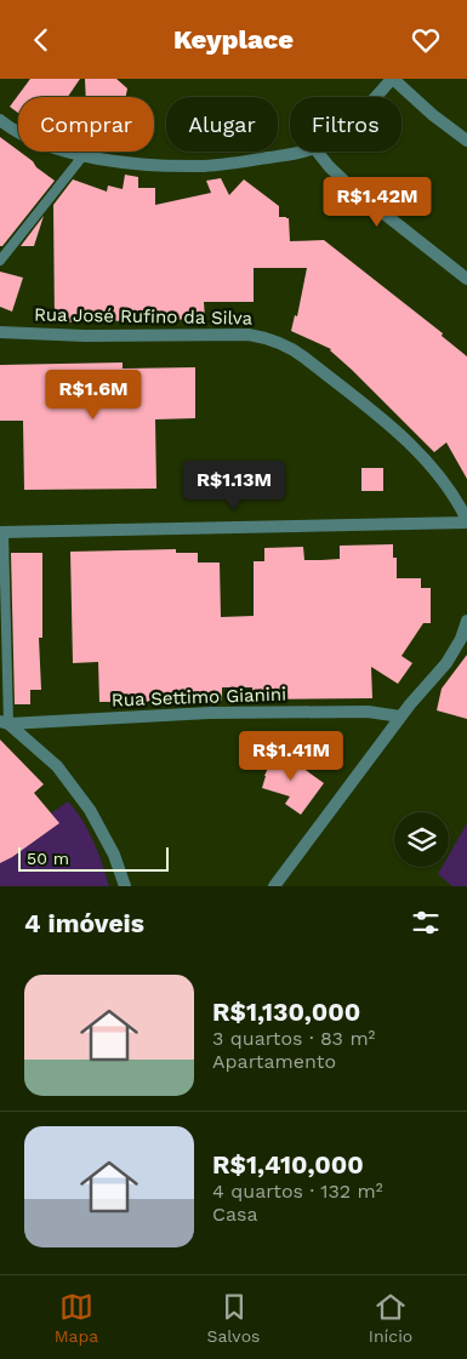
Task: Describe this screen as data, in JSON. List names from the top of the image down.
{
  "streets": {
    "street": ["Rua José Rufino da Silva", "Rua Settimo Gianini"]
  },
  "scale_bar": "50 m",
  "page": {
    "header": "Keyplace",
    "chip": ["Comprar", "Alugar", "Filtros"],
    "price": [
      "R$1.42M",
      "R$1.6M",
      "R$1.13M",
      "R$1.41M"
    ],
    "scale": "50 m",
    "heading": "4 imóveis",
    "list": [
      {
        "name": "R$1,130,000",
        "note": "3 quartos · 83 m² · Apartamento"
      },
      {
        "name": "R$1,410,000",
        "note": "4 quartos · 132 m² · Casa"
      }
    ],
    "tabs": ["Mapa", "Salvos", "Início"]
  }
}
